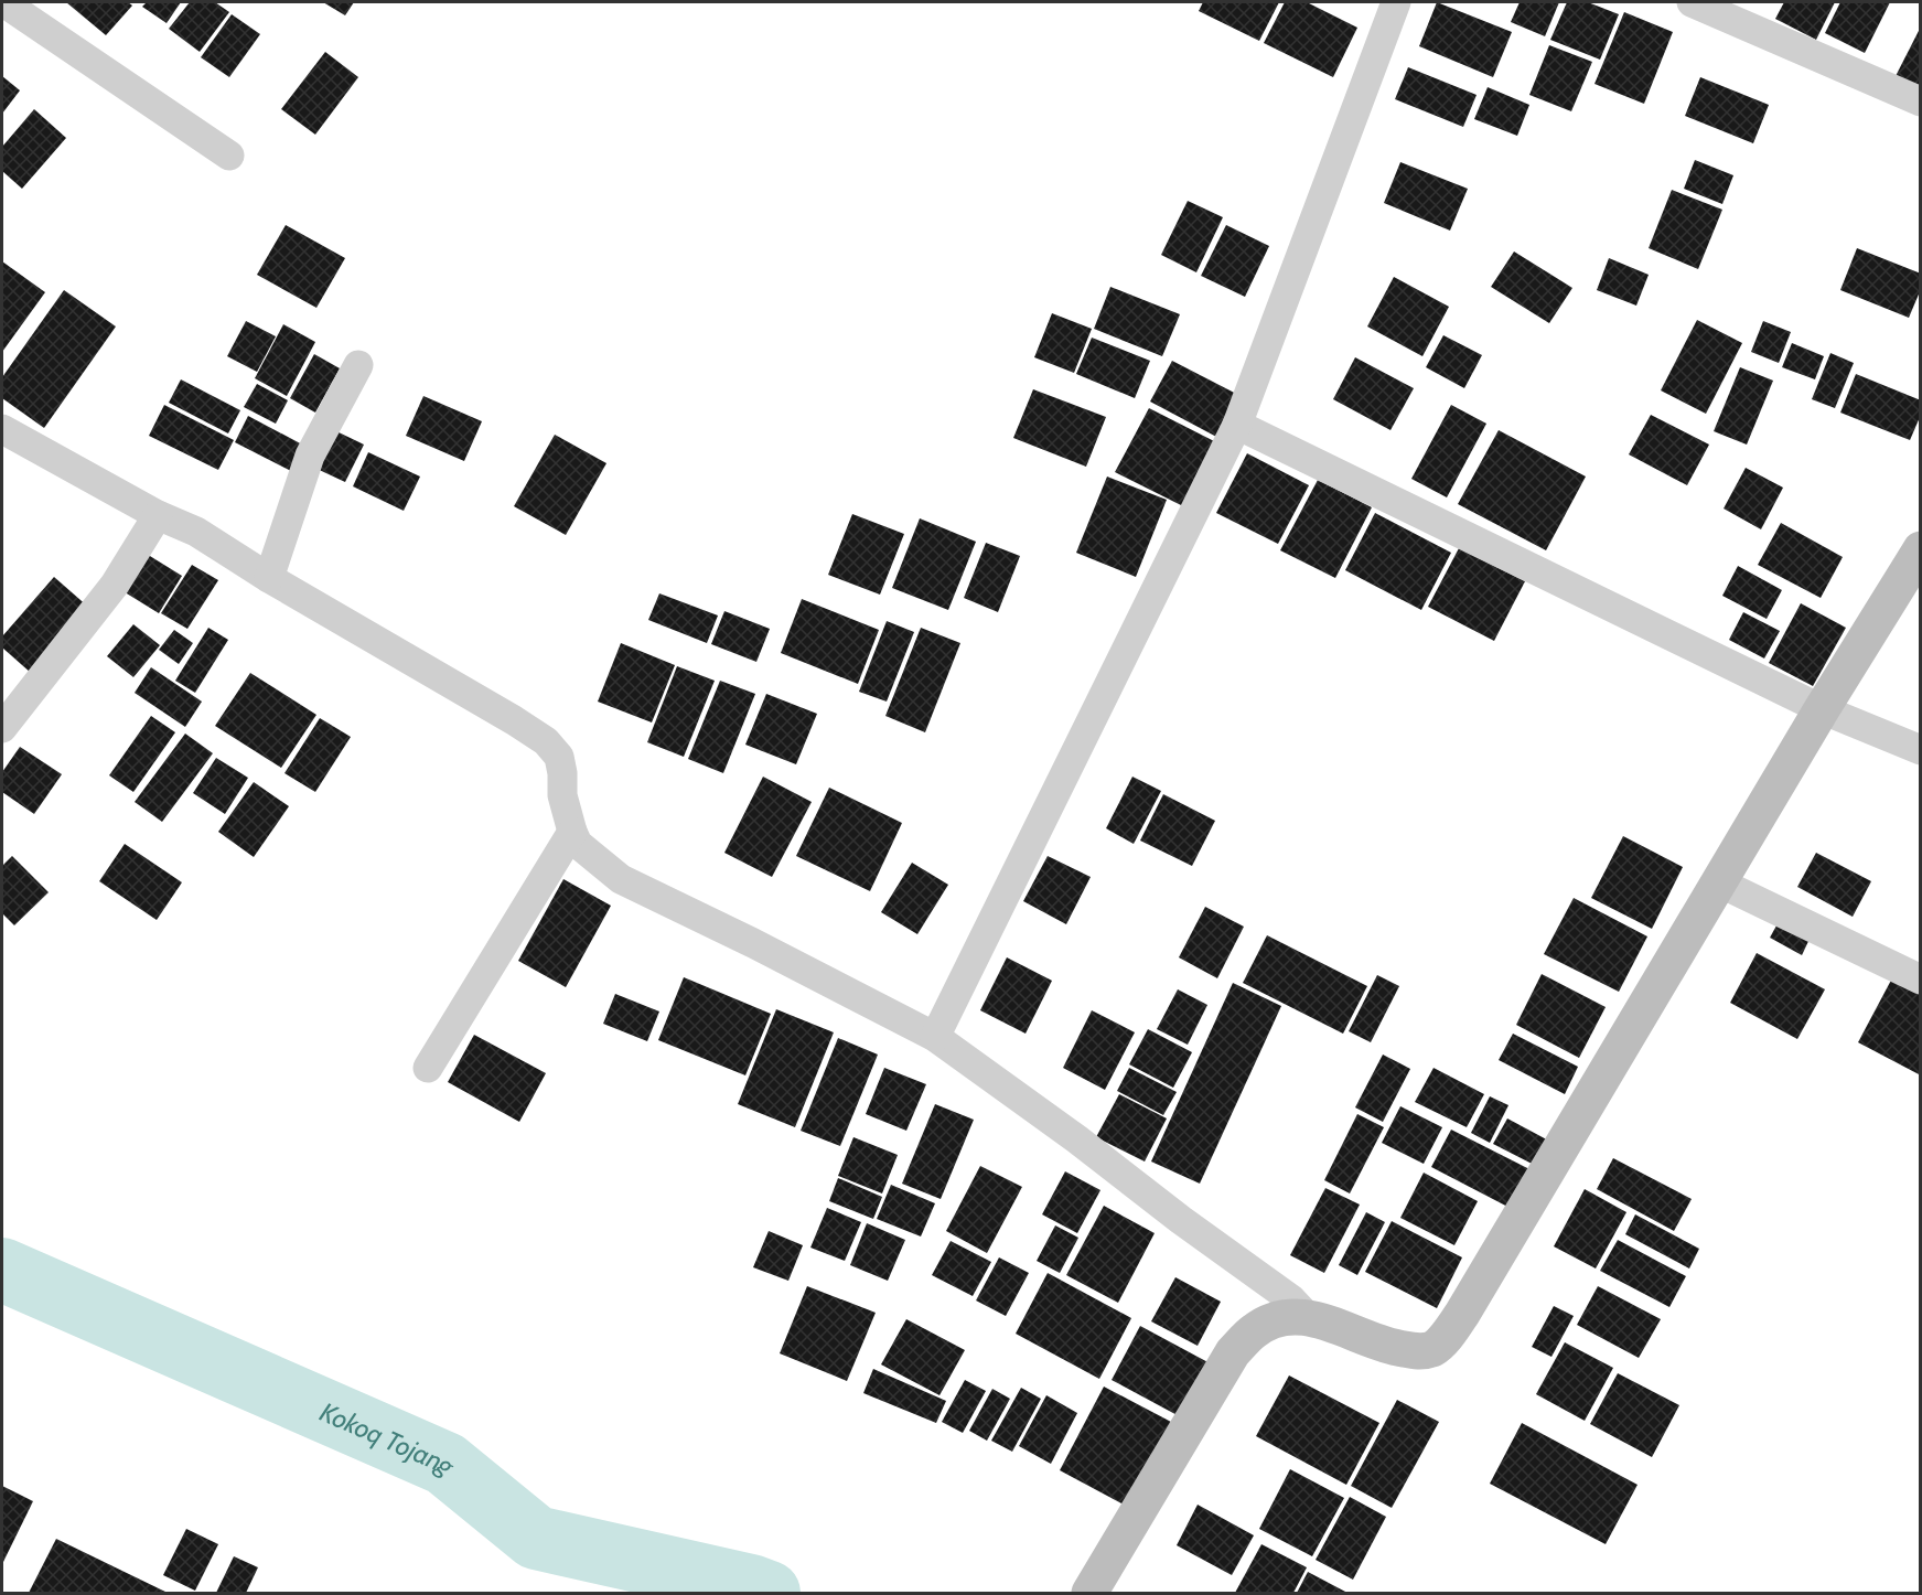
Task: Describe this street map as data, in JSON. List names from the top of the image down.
{
  "water": ["Kokoq Tojang"]
}
